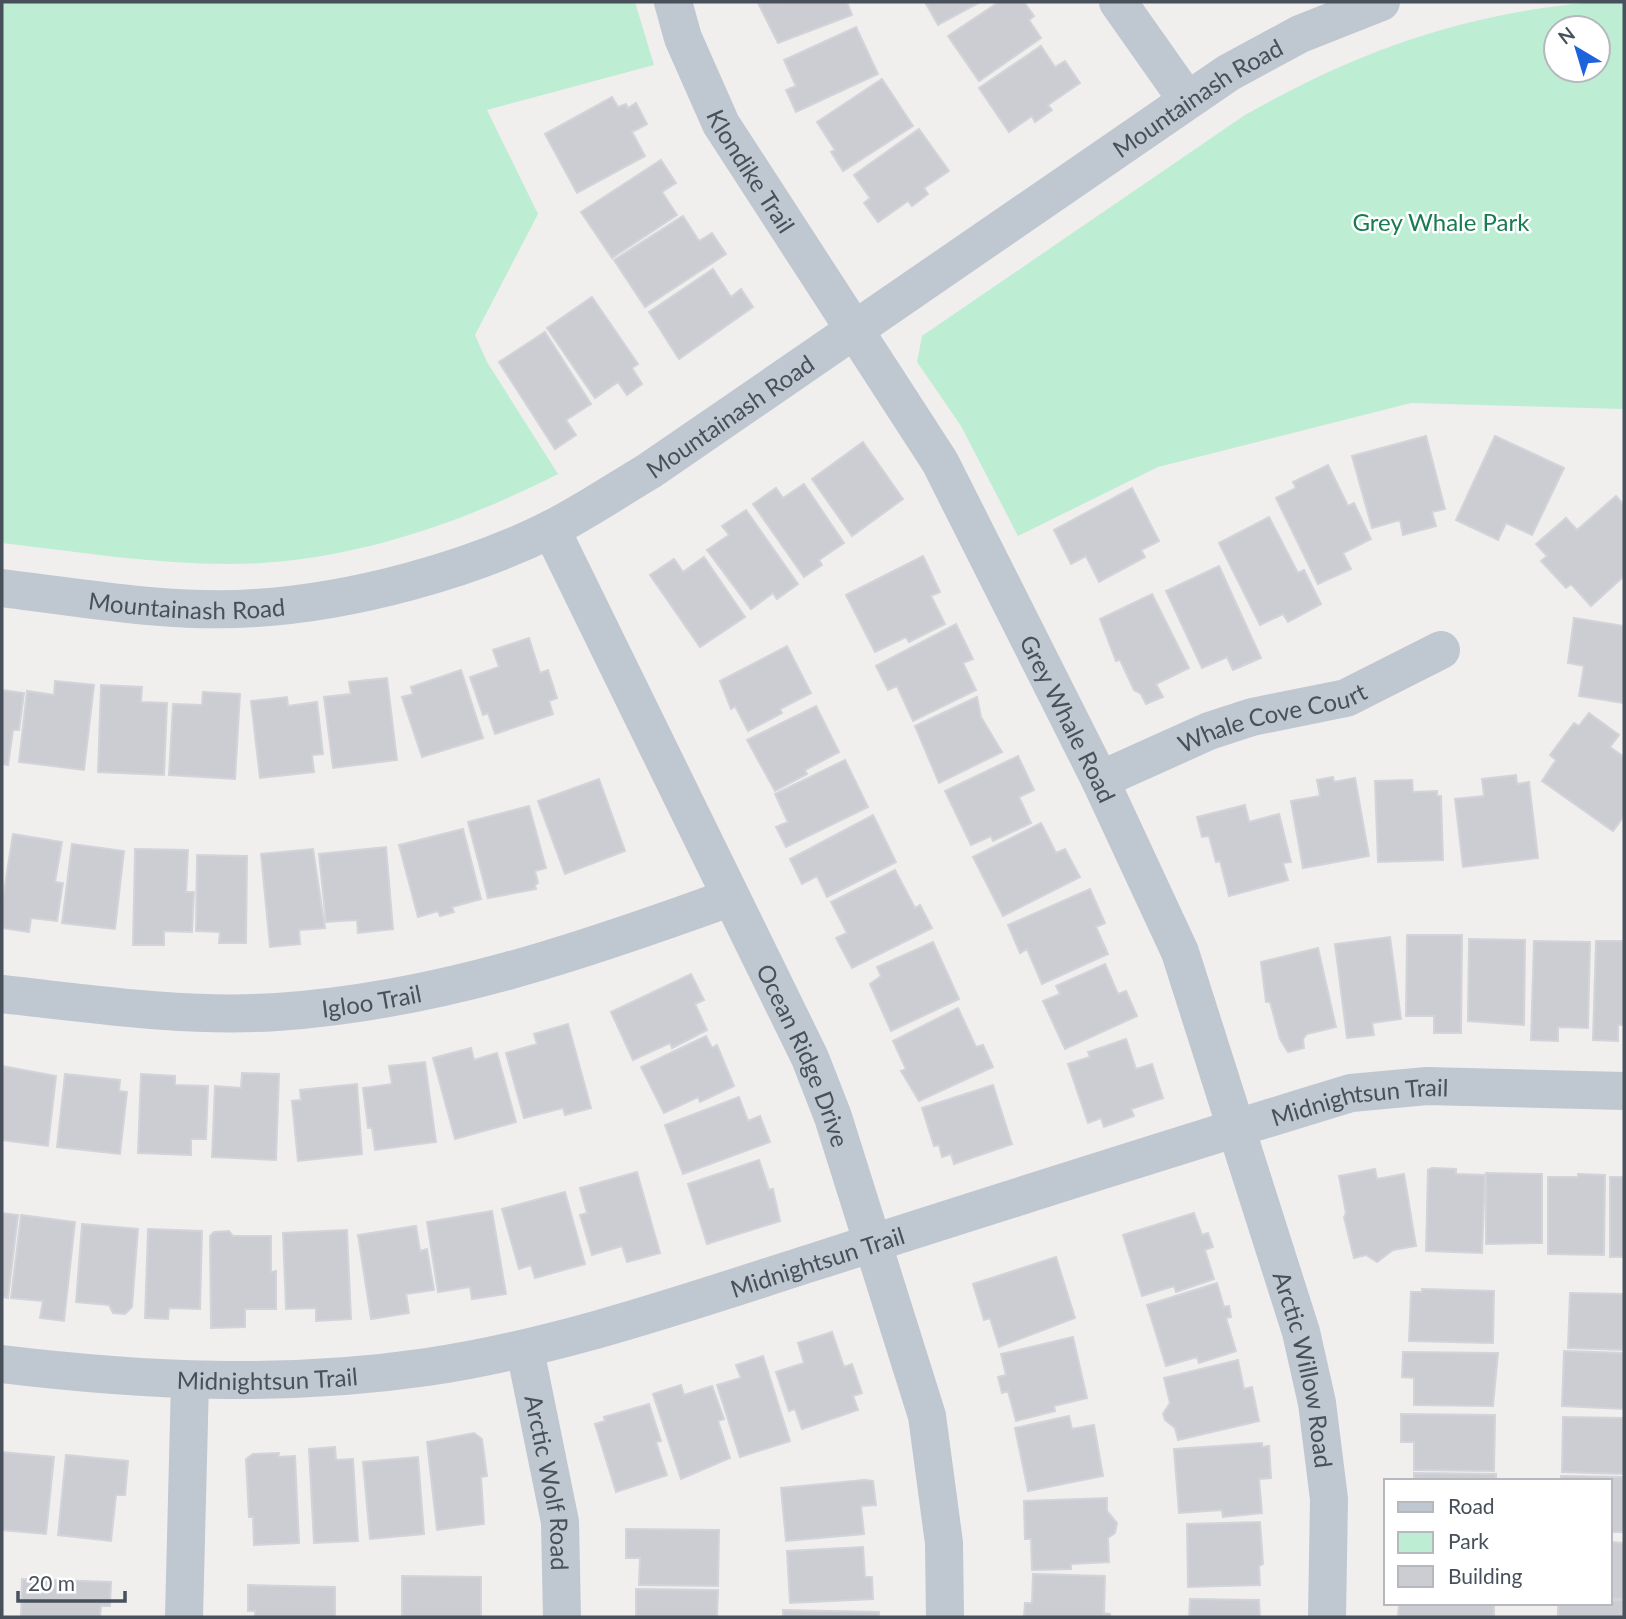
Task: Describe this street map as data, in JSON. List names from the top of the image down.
{
  "streets": {
    "street": [
      "Mountainash Road",
      "Klondike Trail",
      "Whale Cove Court",
      "Grey Whale Road",
      "Igloo Trail",
      "Ocean Ridge Drive",
      "Midnightsun Trail",
      "Arctic Willow Road",
      "Arctic Wolf Road"
    ]
  },
  "crossings": [
    ["Mountainash Road", "Klondike Trail"],
    ["Mountainash Road", "Grey Whale Road"],
    ["Mountainash Road", "Ocean Ridge Drive"],
    ["Klondike Trail", "Grey Whale Road"],
    ["Whale Cove Court", "Grey Whale Road"],
    ["Grey Whale Road", "Midnightsun Trail"],
    ["Grey Whale Road", "Arctic Willow Road"],
    ["Igloo Trail", "Ocean Ridge Drive"],
    ["Ocean Ridge Drive", "Midnightsun Trail"],
    ["Midnightsun Trail", "Arctic Willow Road"],
    ["Midnightsun Trail", "Arctic Wolf Road"]
  ],
  "parks": ["Grey Whale Park"],
  "legend": ["Road", "Park", "Building"],
  "scale_bar": "20 m",
  "north": "top left"
}
